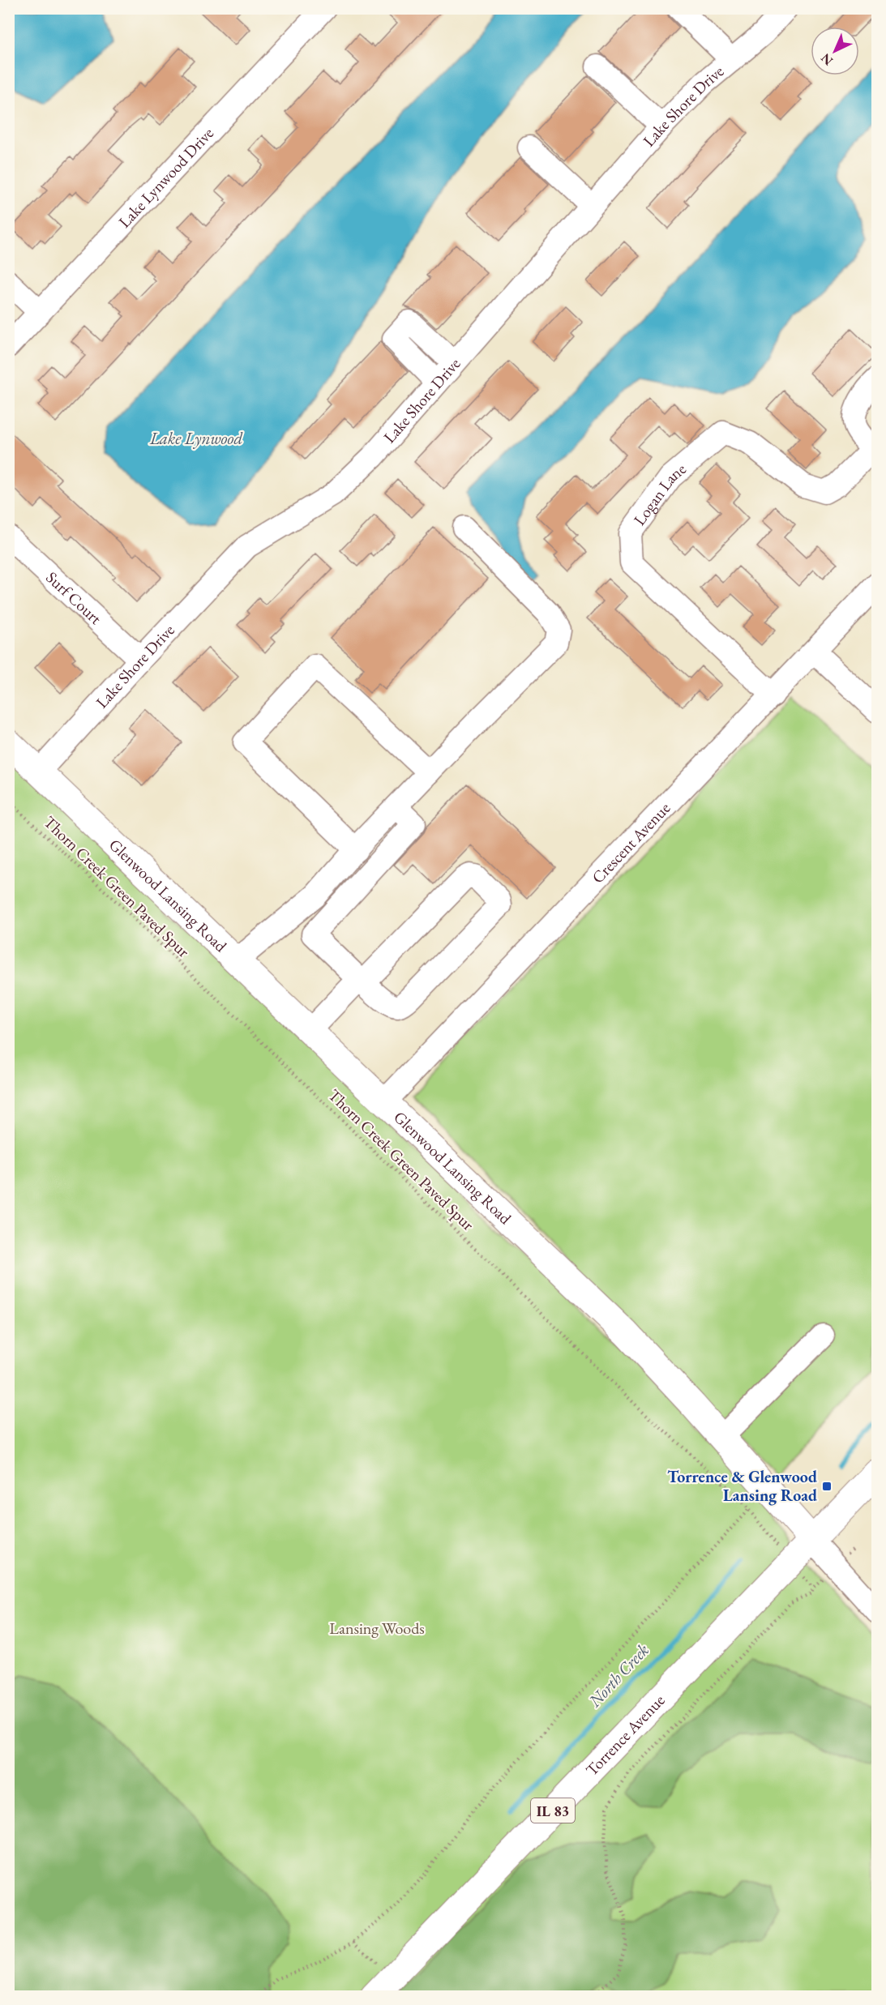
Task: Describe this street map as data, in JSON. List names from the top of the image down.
{
  "streets": {
    "main road": ["Glenwood Lansing Road", "Torrence Avenue", "IL 83"],
    "street": [
      "Lake Shore Drive",
      "Lake Lynwood Drive",
      "Logan Lane",
      "Surf Court",
      "Crescent Avenue"
    ],
    "path": ["Thorn Creek Green Paved Spur"]
  },
  "crossings": [
    ["Lake Shore Drive", "Surf Court"],
    ["Lake Shore Drive", "Glenwood Lansing Road"],
    ["Logan Lane", "Crescent Avenue"],
    ["Crescent Avenue", "Glenwood Lansing Road"],
    ["Glenwood Lansing Road", "Torrence Avenue"]
  ],
  "water": ["Lake Lynwood", "North Creek"],
  "parks": ["Lansing Woods"],
  "places": {
    "transit": ["Torrence & Glenwood Lansing Road"]
  },
  "north": "bottom left"
}
